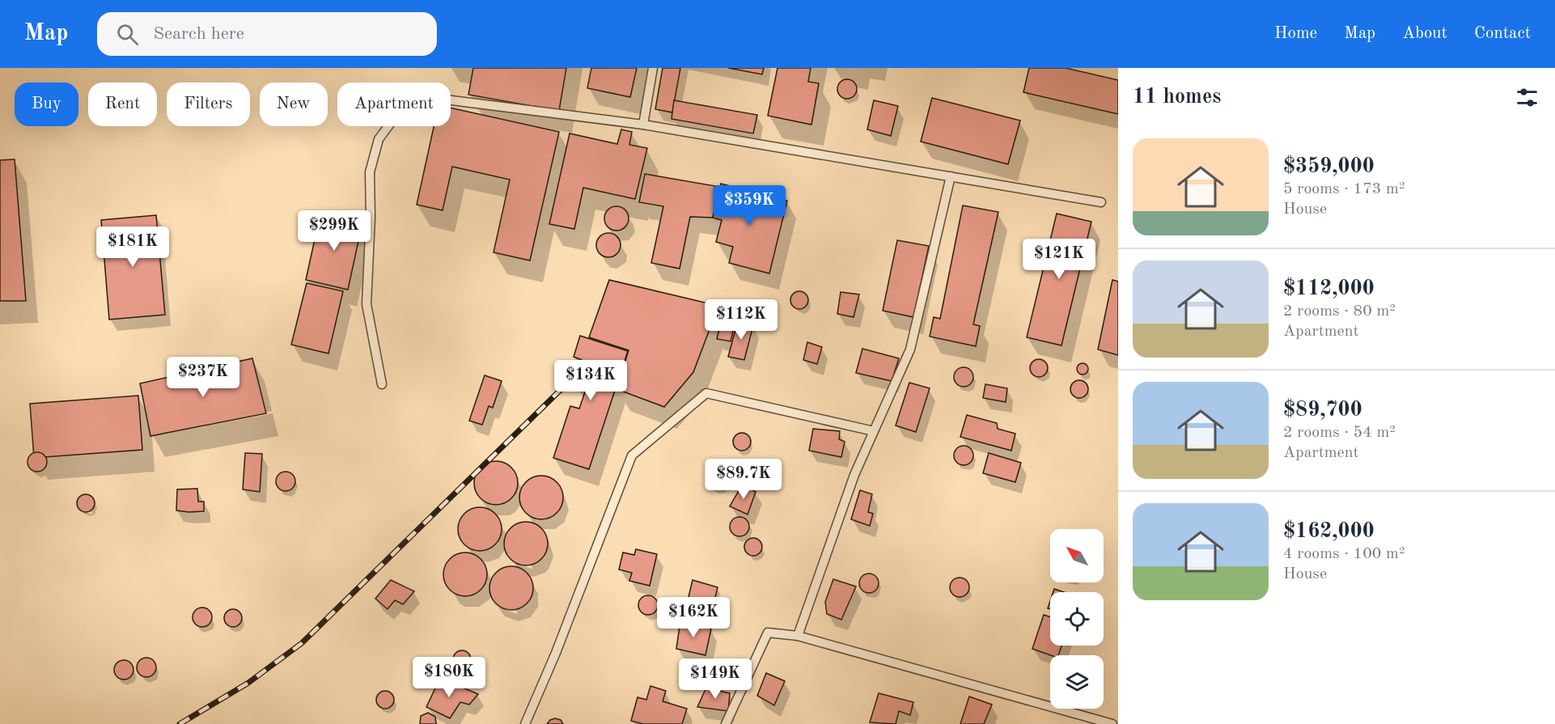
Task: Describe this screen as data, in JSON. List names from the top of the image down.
{
  "north": "top left",
  "page": {
    "header": "Map",
    "search": "Search here",
    "nav": [
      "Home",
      "Map",
      "About",
      "Contact"
    ],
    "heading": "11 homes",
    "chip": [
      "Buy",
      "Rent",
      "Filters",
      "New",
      "Apartment"
    ],
    "list": [
      {
        "name": "$359,000",
        "note": "5 rooms · 173 m² · House"
      },
      {
        "name": "$112,000",
        "note": "2 rooms · 80 m² · Apartment"
      },
      {
        "name": "$89,700",
        "note": "2 rooms · 54 m² · Apartment"
      },
      {
        "name": "$162,000",
        "note": "4 rooms · 100 m² · House"
      }
    ],
    "price": [
      "$359K",
      "$299K",
      "$181K",
      "$121K",
      "$112K",
      "$237K",
      "$134K",
      "$89.7K",
      "$162K",
      "$180K",
      "$149K"
    ]
  }
}
